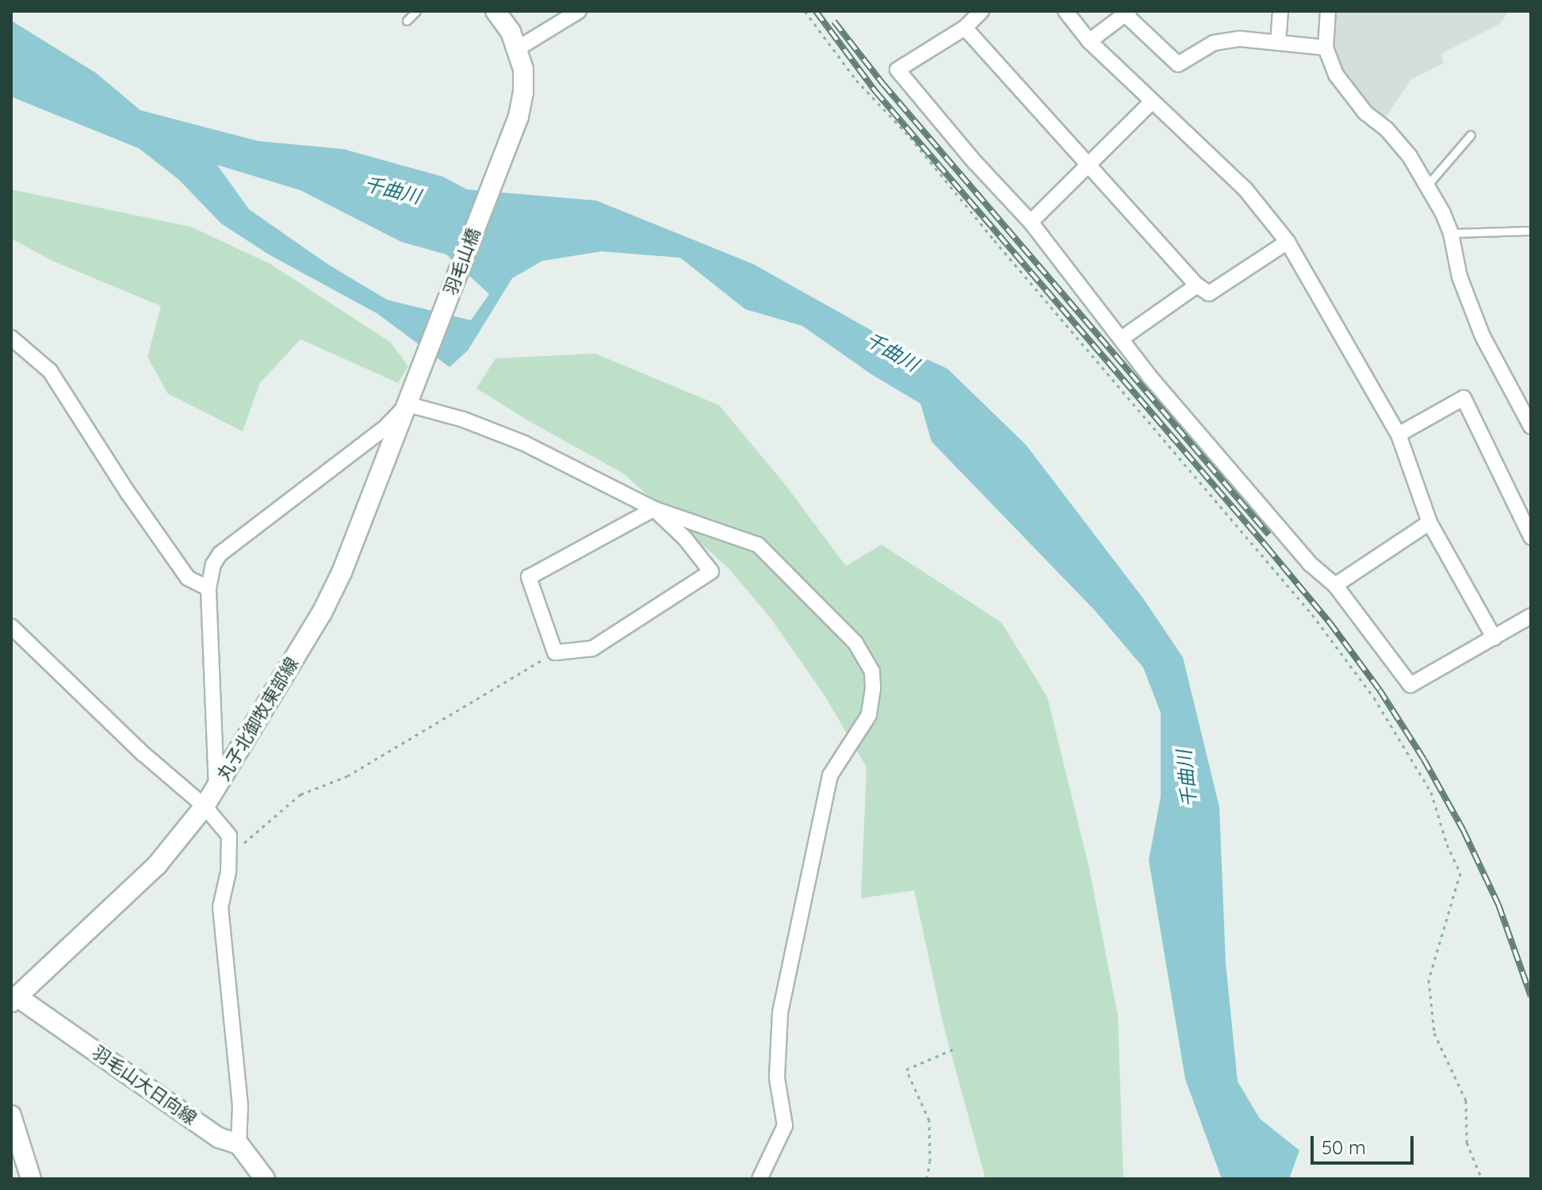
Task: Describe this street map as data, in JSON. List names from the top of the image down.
{
  "streets": {
    "main road": ["羽毛山橋", "丸子北御牧東部線", "羽毛山大日向線"]
  },
  "crossings": [
    ["羽毛山橋", "丸子北御牧東部線"],
    ["丸子北御牧東部線", "羽毛山大日向線"]
  ],
  "water": ["千曲川"],
  "scale_bar": "50 m"
}
